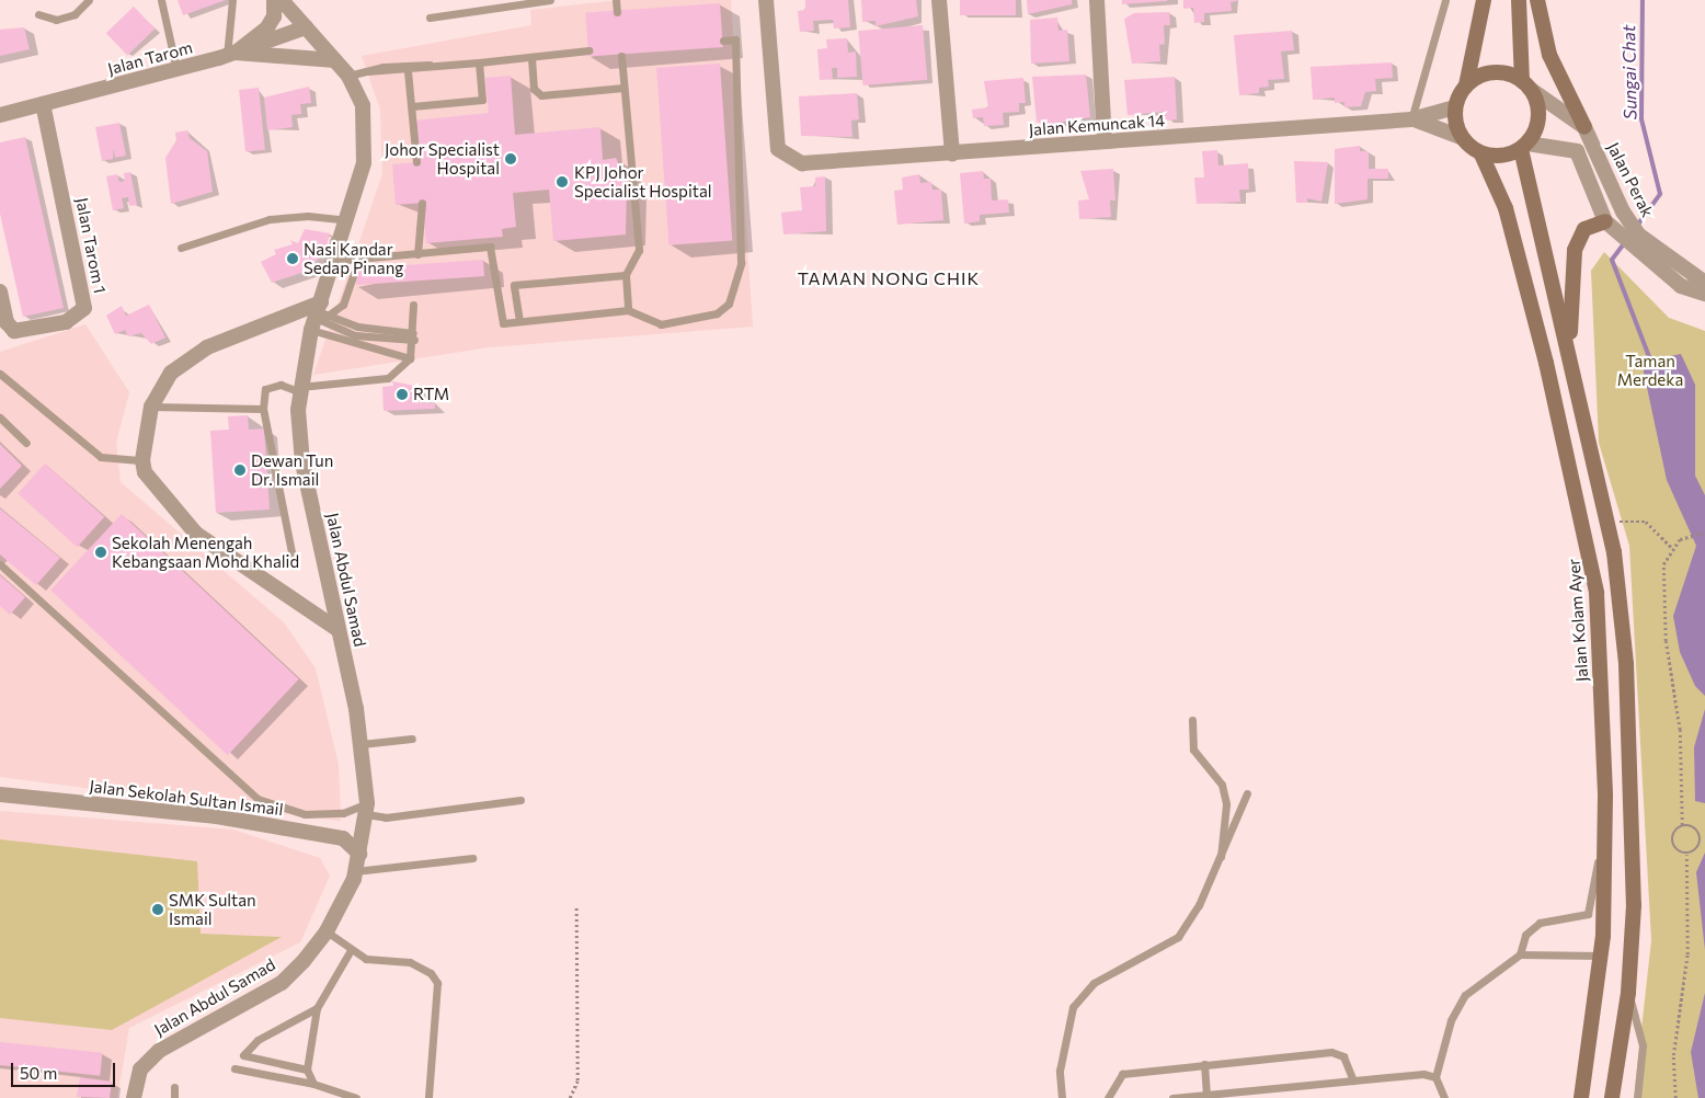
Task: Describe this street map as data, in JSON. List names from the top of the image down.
{
  "streets": {
    "main road": ["Jalan Kolam Ayer"],
    "street": [
      "Jalan Tarom",
      "Jalan Kemuncak 14",
      "Jalan Perak",
      "Jalan Tarom 1",
      "Jalan Abdul Samad",
      "Jalan Sekolah Sultan Ismail"
    ]
  },
  "crossings": [
    ["Jalan Tarom", "Jalan Tarom 1"],
    ["Jalan Tarom", "Jalan Abdul Samad"],
    ["Jalan Kemuncak 14", "Jalan Perak"],
    ["Jalan Kemuncak 14", "Jalan Kolam Ayer"],
    ["Jalan Perak", "Jalan Kolam Ayer"],
    ["Jalan Abdul Samad", "Jalan Sekolah Sultan Ismail"]
  ],
  "districts": ["TAMAN NONG CHIK"],
  "water": ["Sungai Chat"],
  "parks": ["Taman Merdeka"],
  "places": [
    "Johor Specialist Hospital",
    "KPJ Johor Specialist Hospital",
    "Nasi Kandar Sedap Pinang",
    "RTM",
    "Dewan Tun Dr. Ismail",
    "Sekolah Menengah Kebangsaan Mohd Khalid",
    "SMK Sultan Ismail"
  ],
  "scale_bar": "50 m"
}
